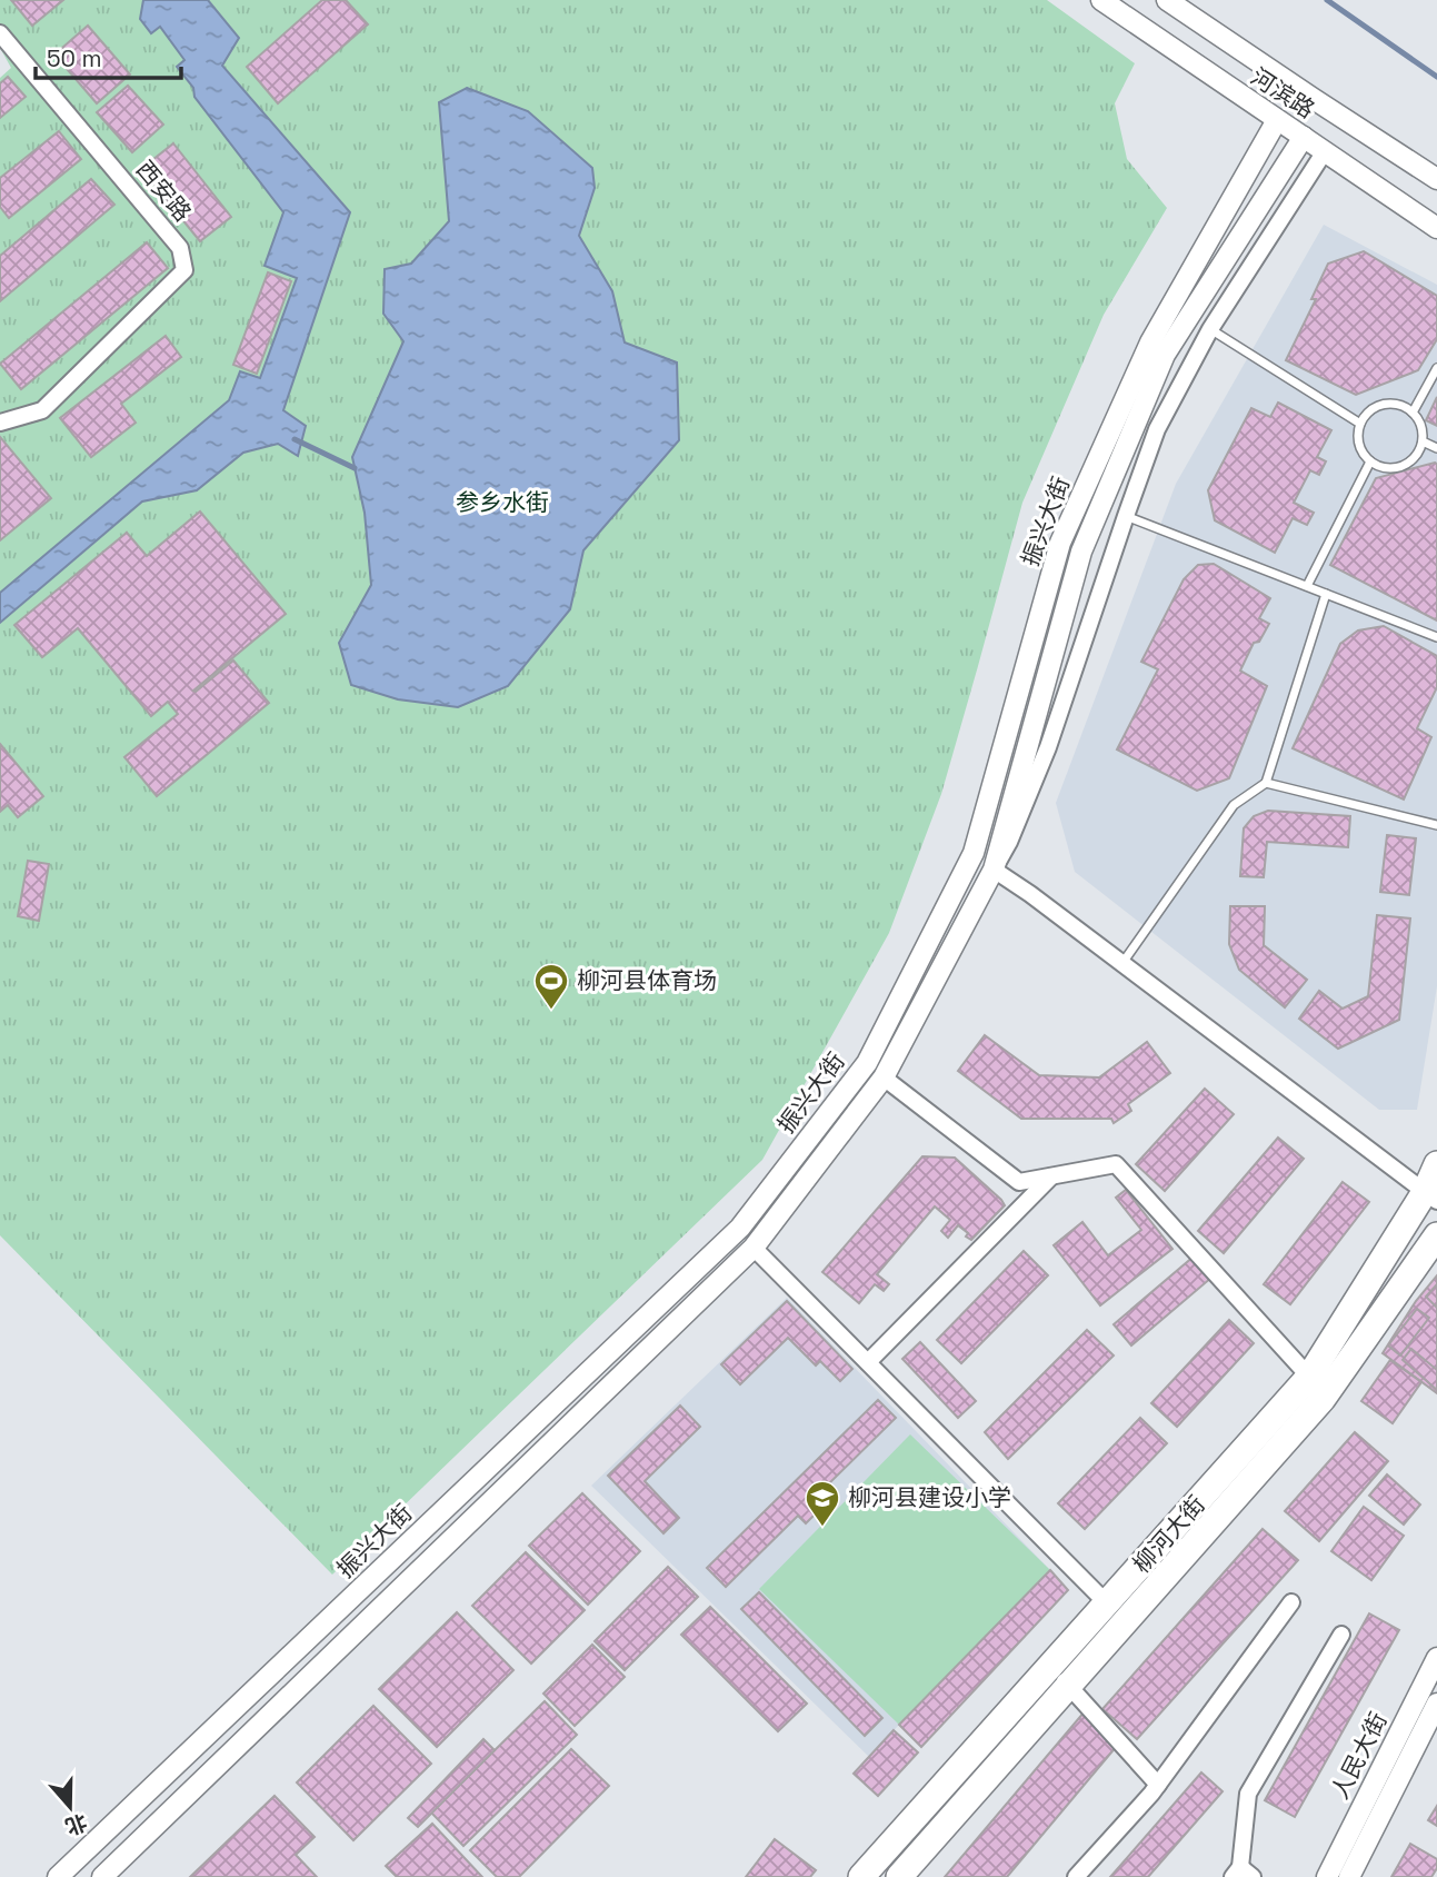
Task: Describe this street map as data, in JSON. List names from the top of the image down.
{
  "streets": {
    "main road": ["柳河大街"],
    "street": [
      "河滨路",
      "西安路",
      "振兴大街",
      "人民大街"
    ]
  },
  "crossings": [
    ["河滨路", "振兴大街"]
  ],
  "parks": ["参乡水街"],
  "places": {
    "sports": ["柳河县体育场"],
    "school or university": ["柳河县建设小学"]
  },
  "scale_bar": "50 m",
  "north": "bottom"
}
